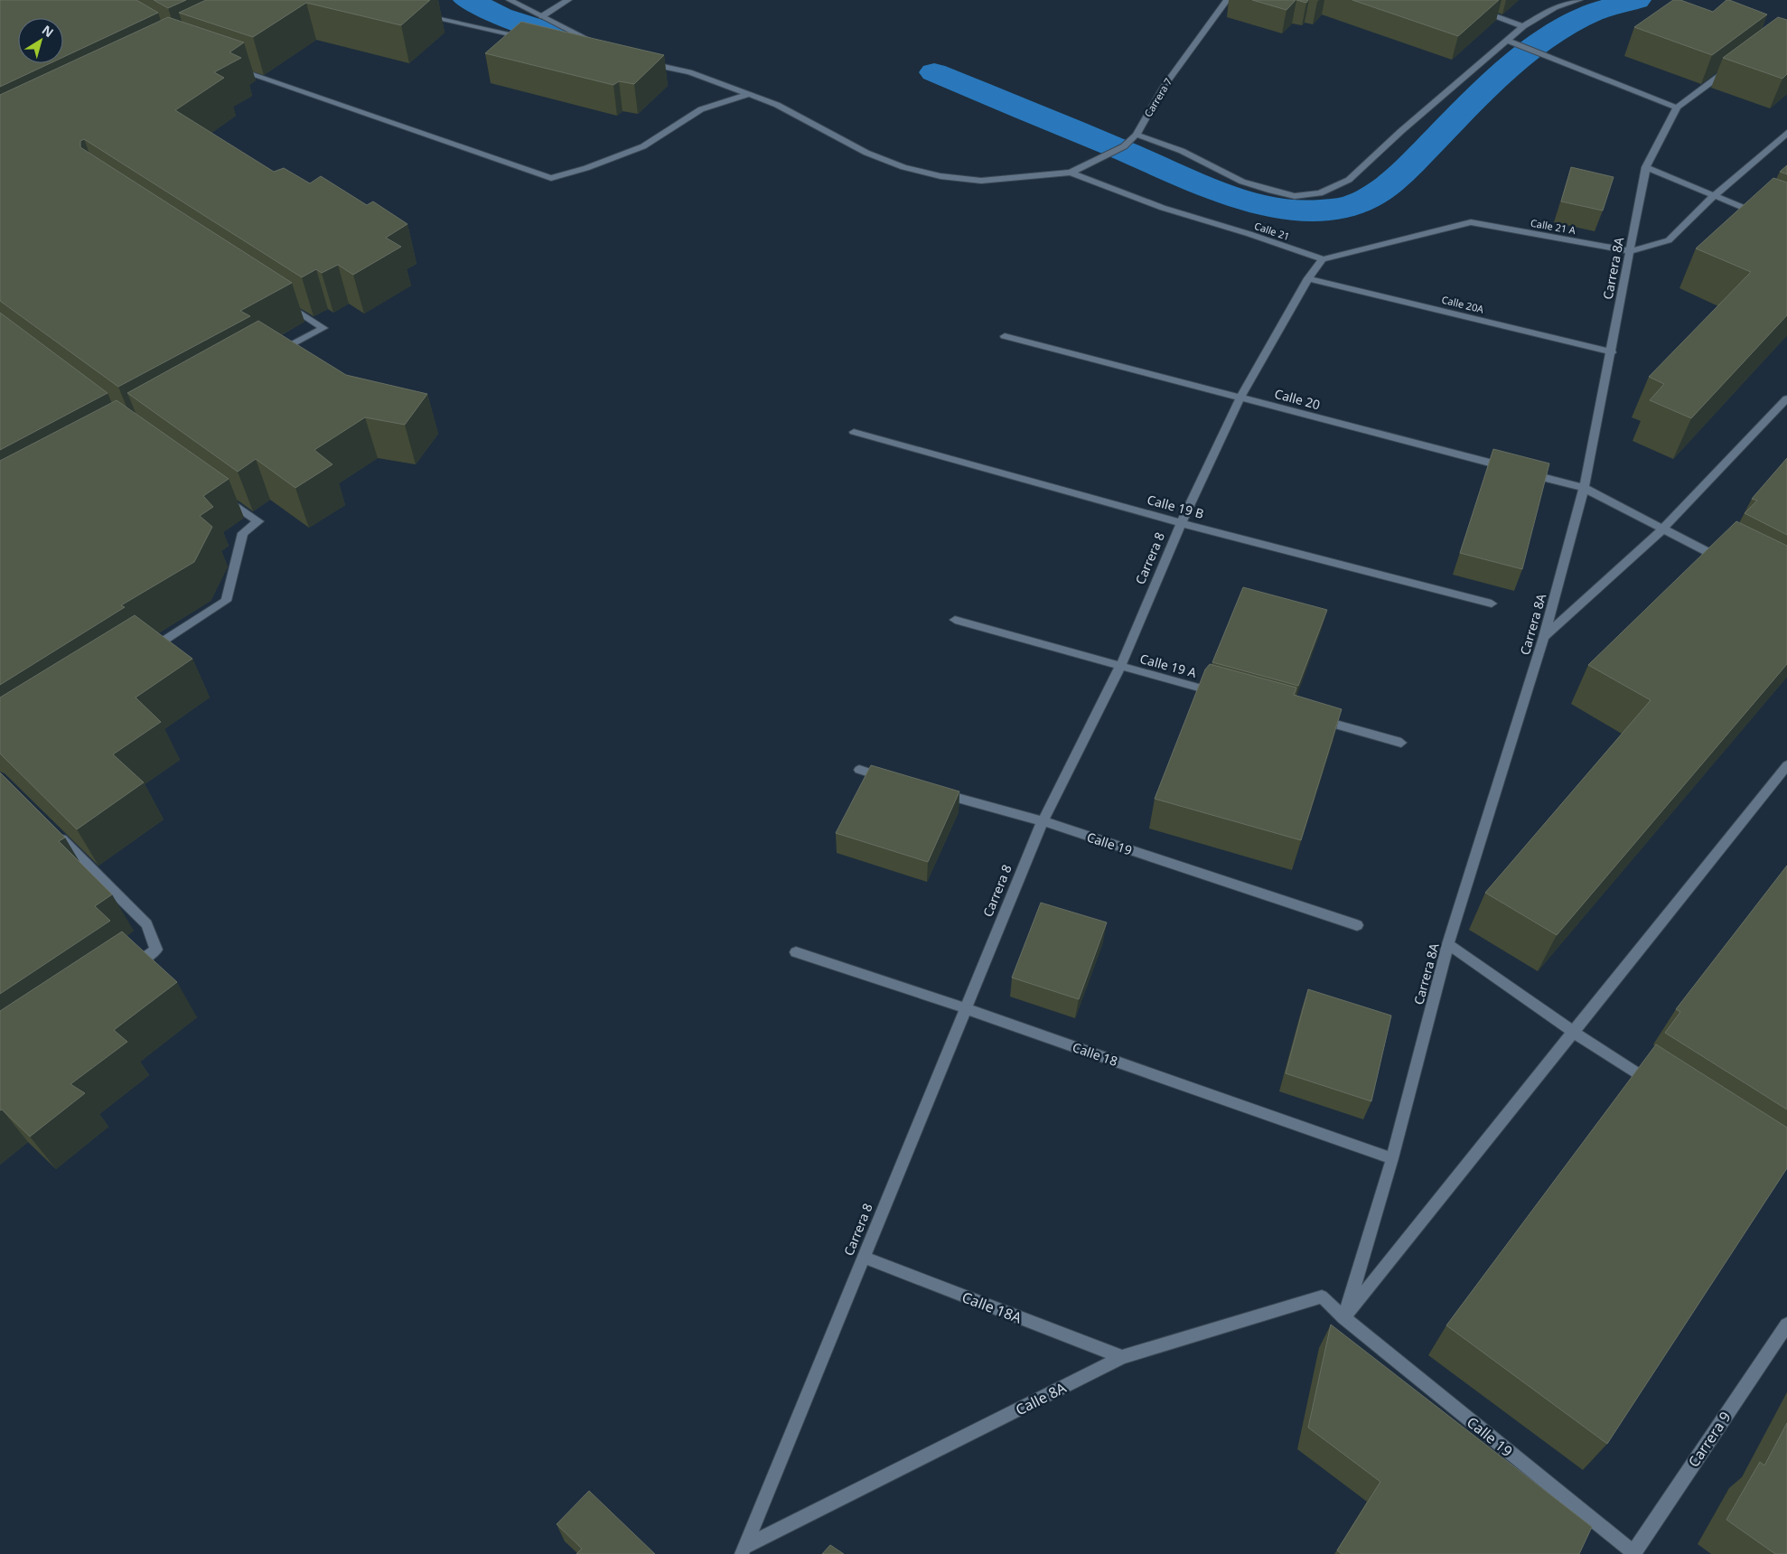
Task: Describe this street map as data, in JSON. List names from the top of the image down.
{
  "streets": {
    "street": [
      "Carrera 7",
      "Calle 21 A",
      "Calle 21",
      "Carrera 8A",
      "Calle 20A",
      "Calle 20",
      "Calle 19 B",
      "Carrera 8",
      "Calle 19 A",
      "Calle 19",
      "Calle 18",
      "Calle 18A",
      "Calle 8A",
      "Carrera 9"
    ]
  },
  "crossings": [
    ["Carrera 7", "Calle 21"],
    ["Calle 21 A", "Calle 21"],
    ["Calle 21 A", "Carrera 8A"],
    ["Calle 21 A", "Carrera 8"],
    ["Calle 21", "Carrera 8"],
    ["Carrera 8A", "Calle 20A"],
    ["Carrera 8A", "Calle 20"],
    ["Carrera 8A", "Calle 19"],
    ["Carrera 8A", "Calle 18"],
    ["Carrera 8A", "Calle 8A"],
    ["Calle 20A", "Carrera 8"],
    ["Calle 20", "Carrera 8"],
    ["Calle 19 B", "Carrera 8"],
    ["Carrera 8", "Calle 19 A"],
    ["Carrera 8", "Calle 19"],
    ["Carrera 8", "Calle 18"],
    ["Carrera 8", "Calle 18A"],
    ["Carrera 8", "Calle 8A"],
    ["Calle 19", "Calle 8A"],
    ["Calle 19", "Carrera 9"],
    ["Calle 18A", "Calle 8A"]
  ],
  "north": "top right"
}
